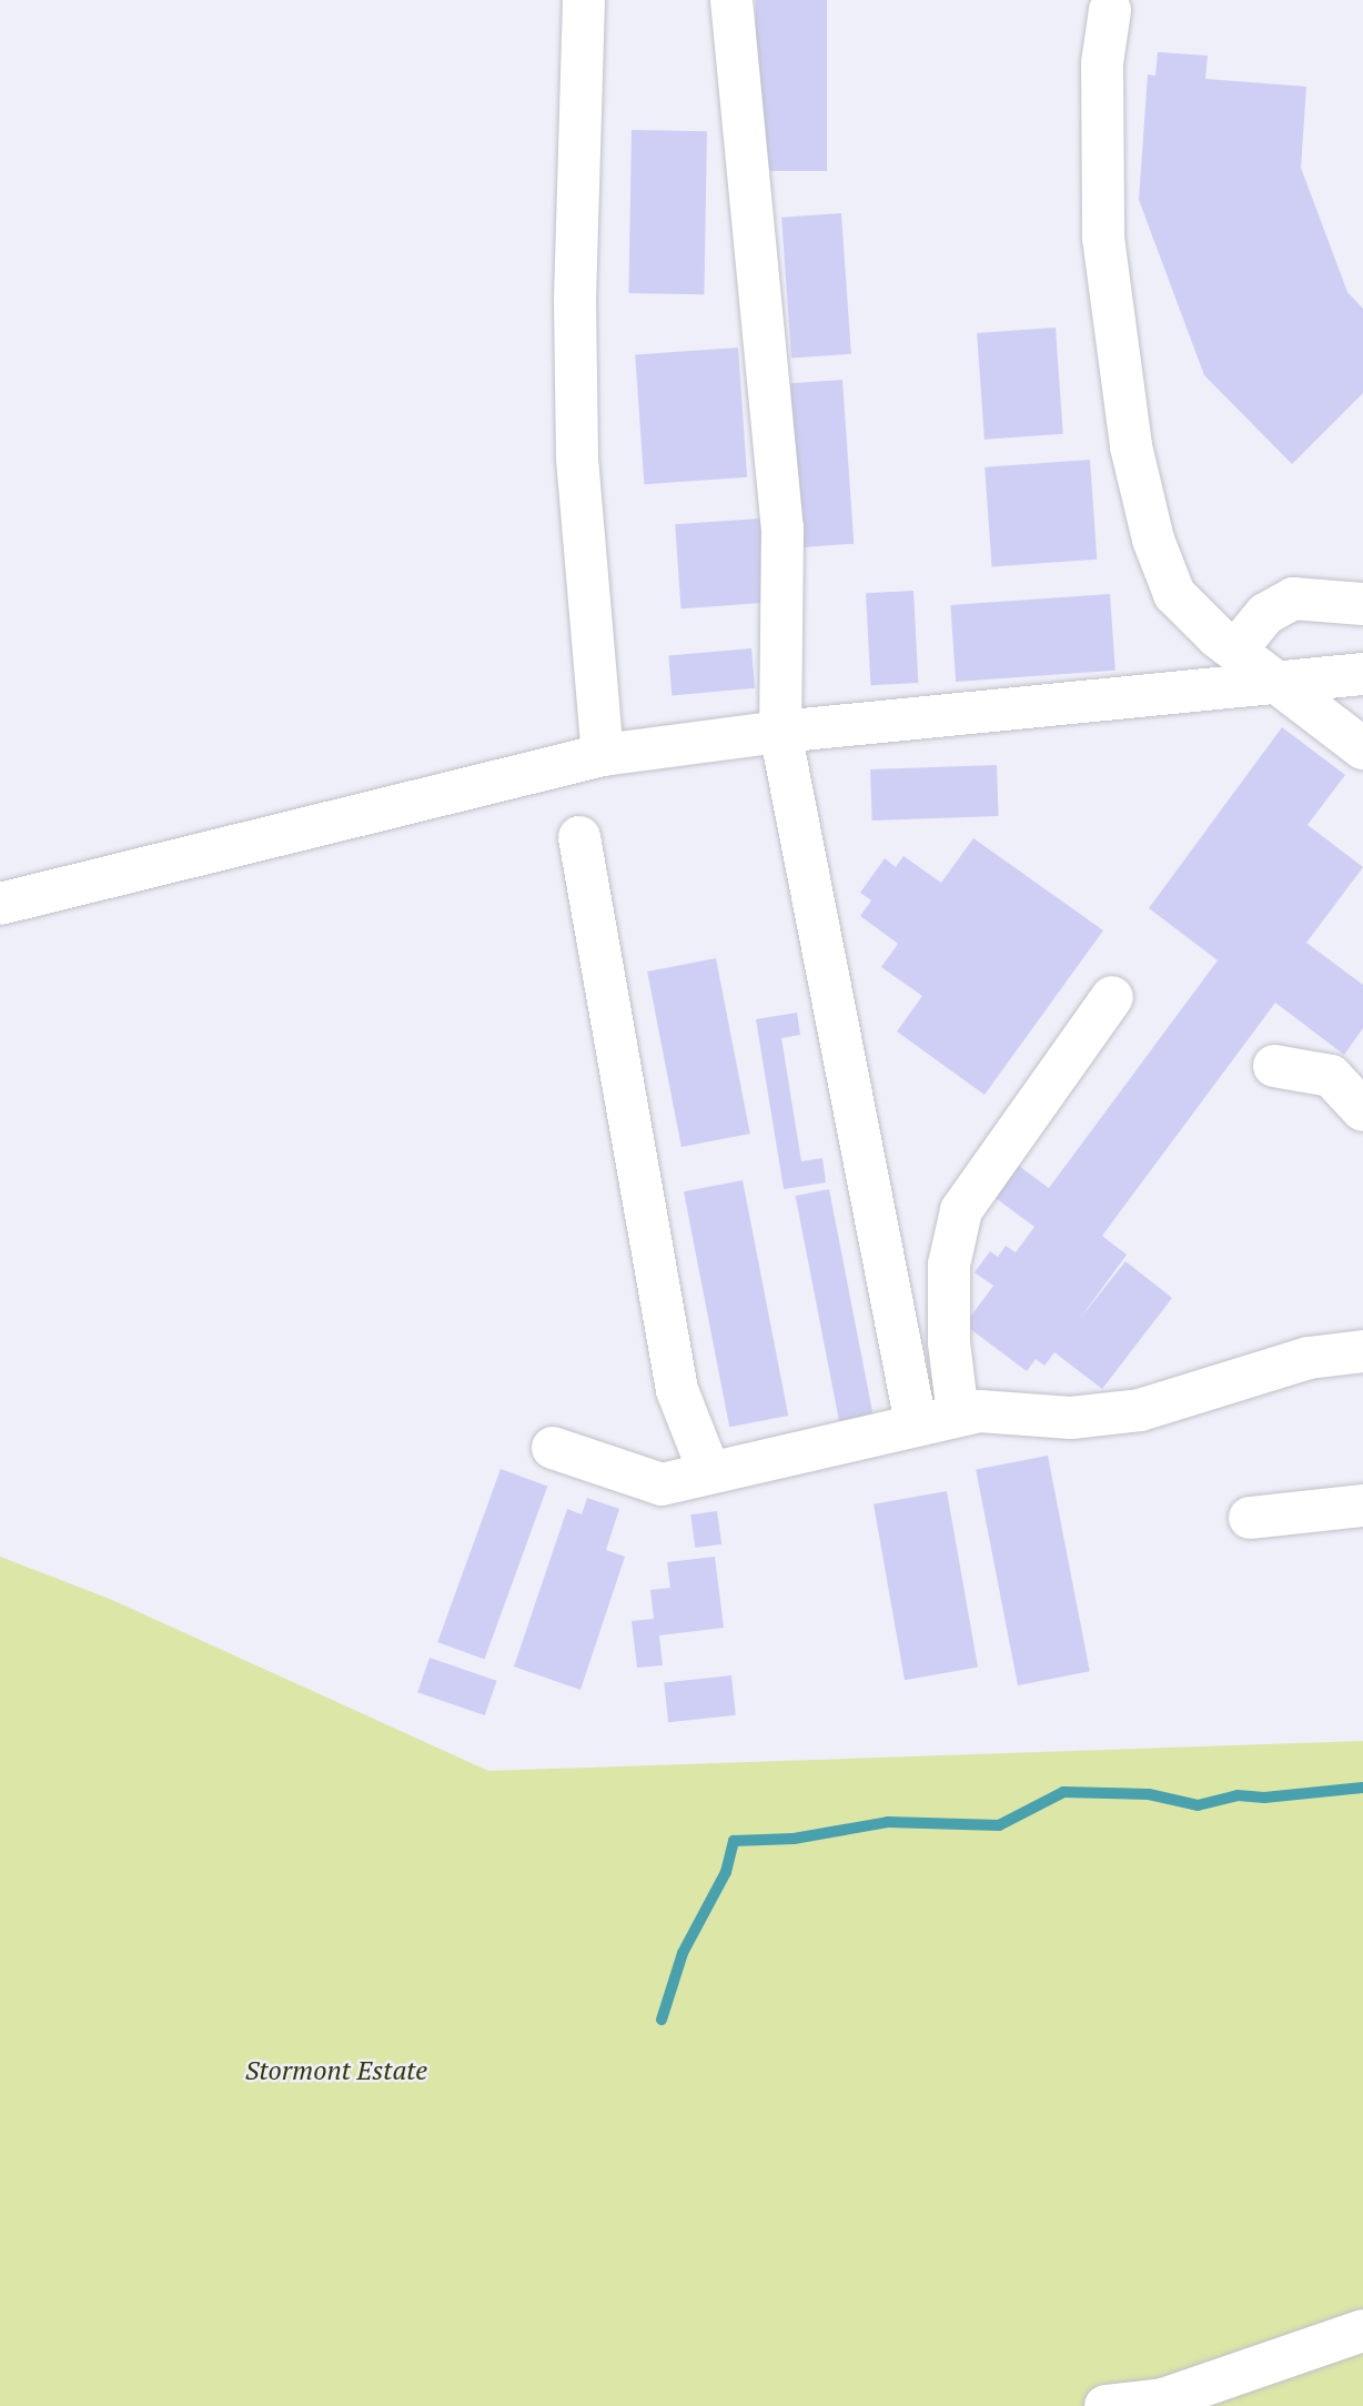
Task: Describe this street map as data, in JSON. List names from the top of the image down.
{
  "parks": ["Stormont Estate"]
}
